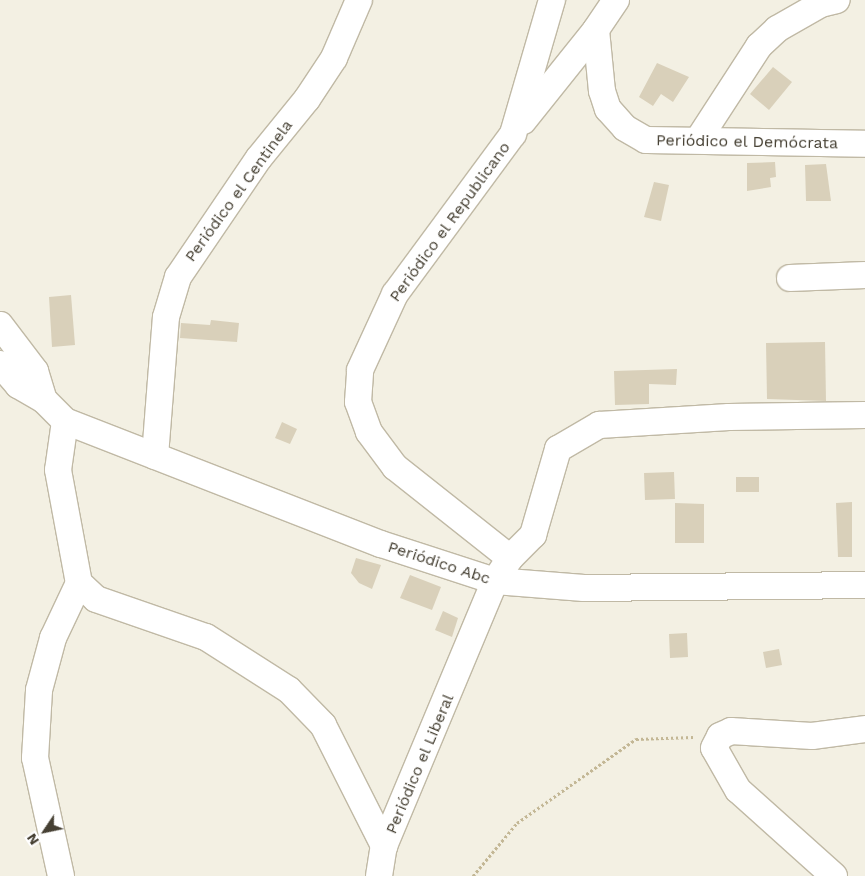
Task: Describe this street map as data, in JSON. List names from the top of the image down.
{
  "streets": {
    "street": [
      "Periódico el Demócrata",
      "Periódico el Centinela",
      "Periódico el Republicano",
      "Periódico Abc",
      "Periódico el Liberal"
    ]
  },
  "crossings": [
    ["Periódico el Centinela", "Periódico Abc"],
    ["Periódico el Republicano", "Periódico el Liberal"],
    ["Periódico Abc", "Periódico el Liberal"]
  ],
  "north": "bottom left"
}
